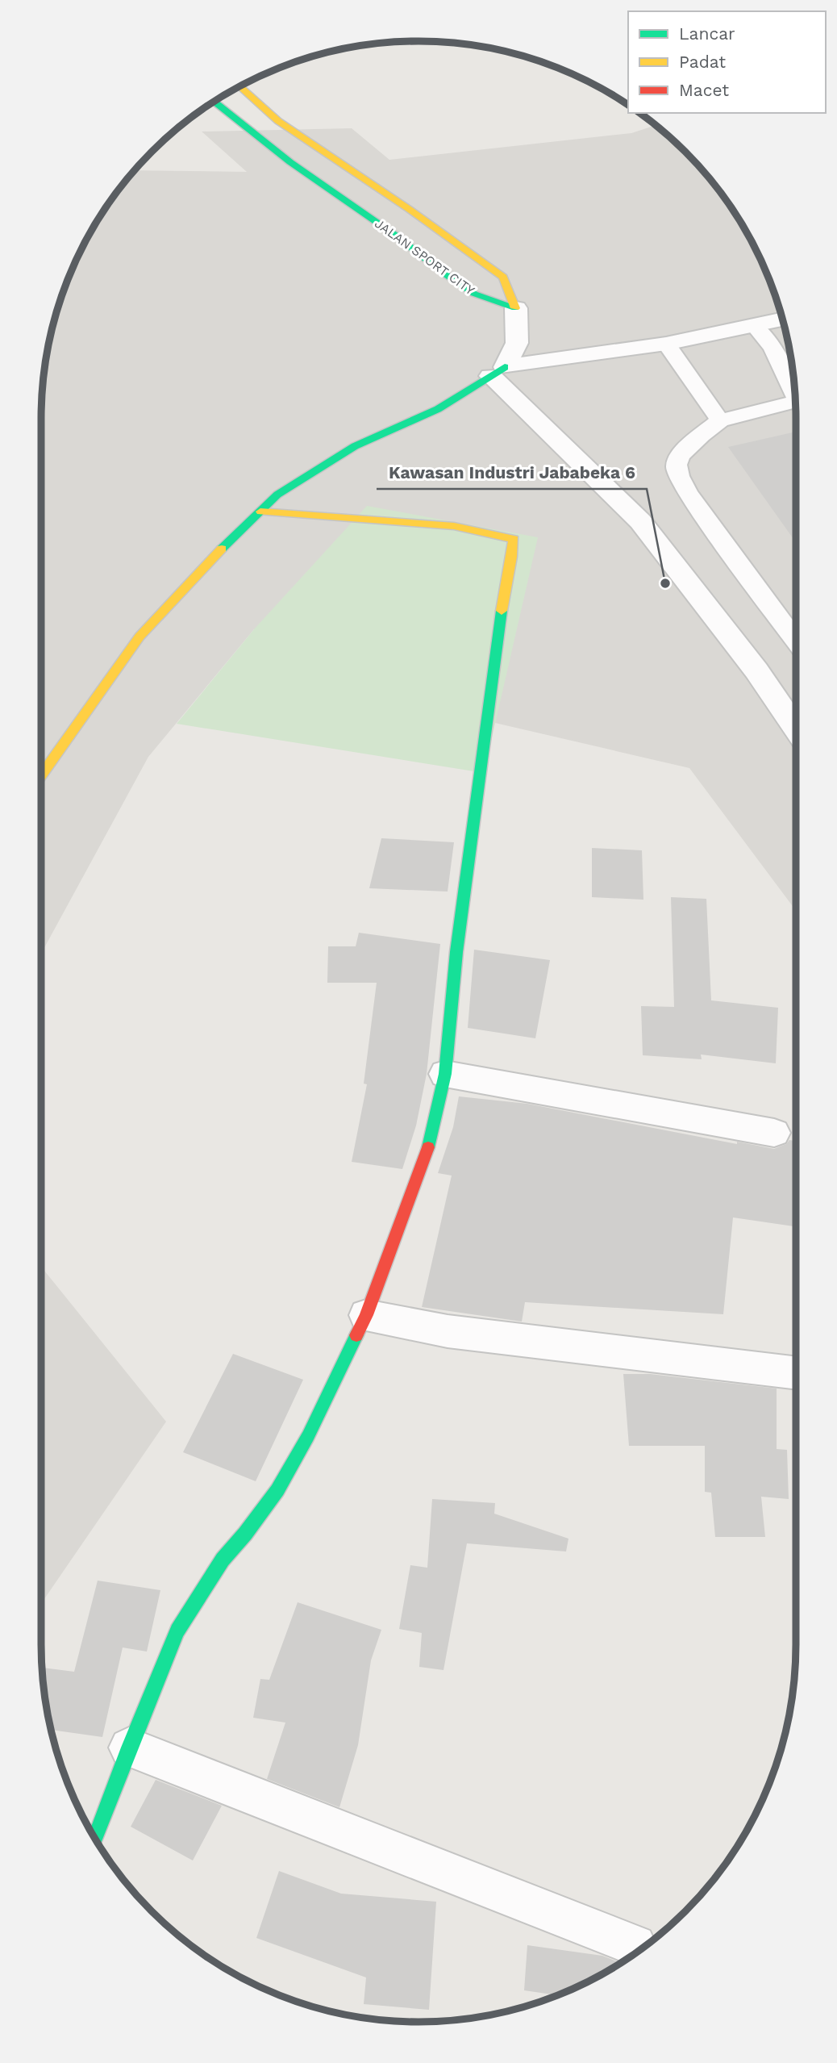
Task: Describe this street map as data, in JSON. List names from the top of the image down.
{
  "streets": {
    "street": ["JALAN SPORT CITY"]
  },
  "places": ["Kawasan Industri Jababeka 6"],
  "legend": ["Lancar", "Padat", "Macet"]
}
